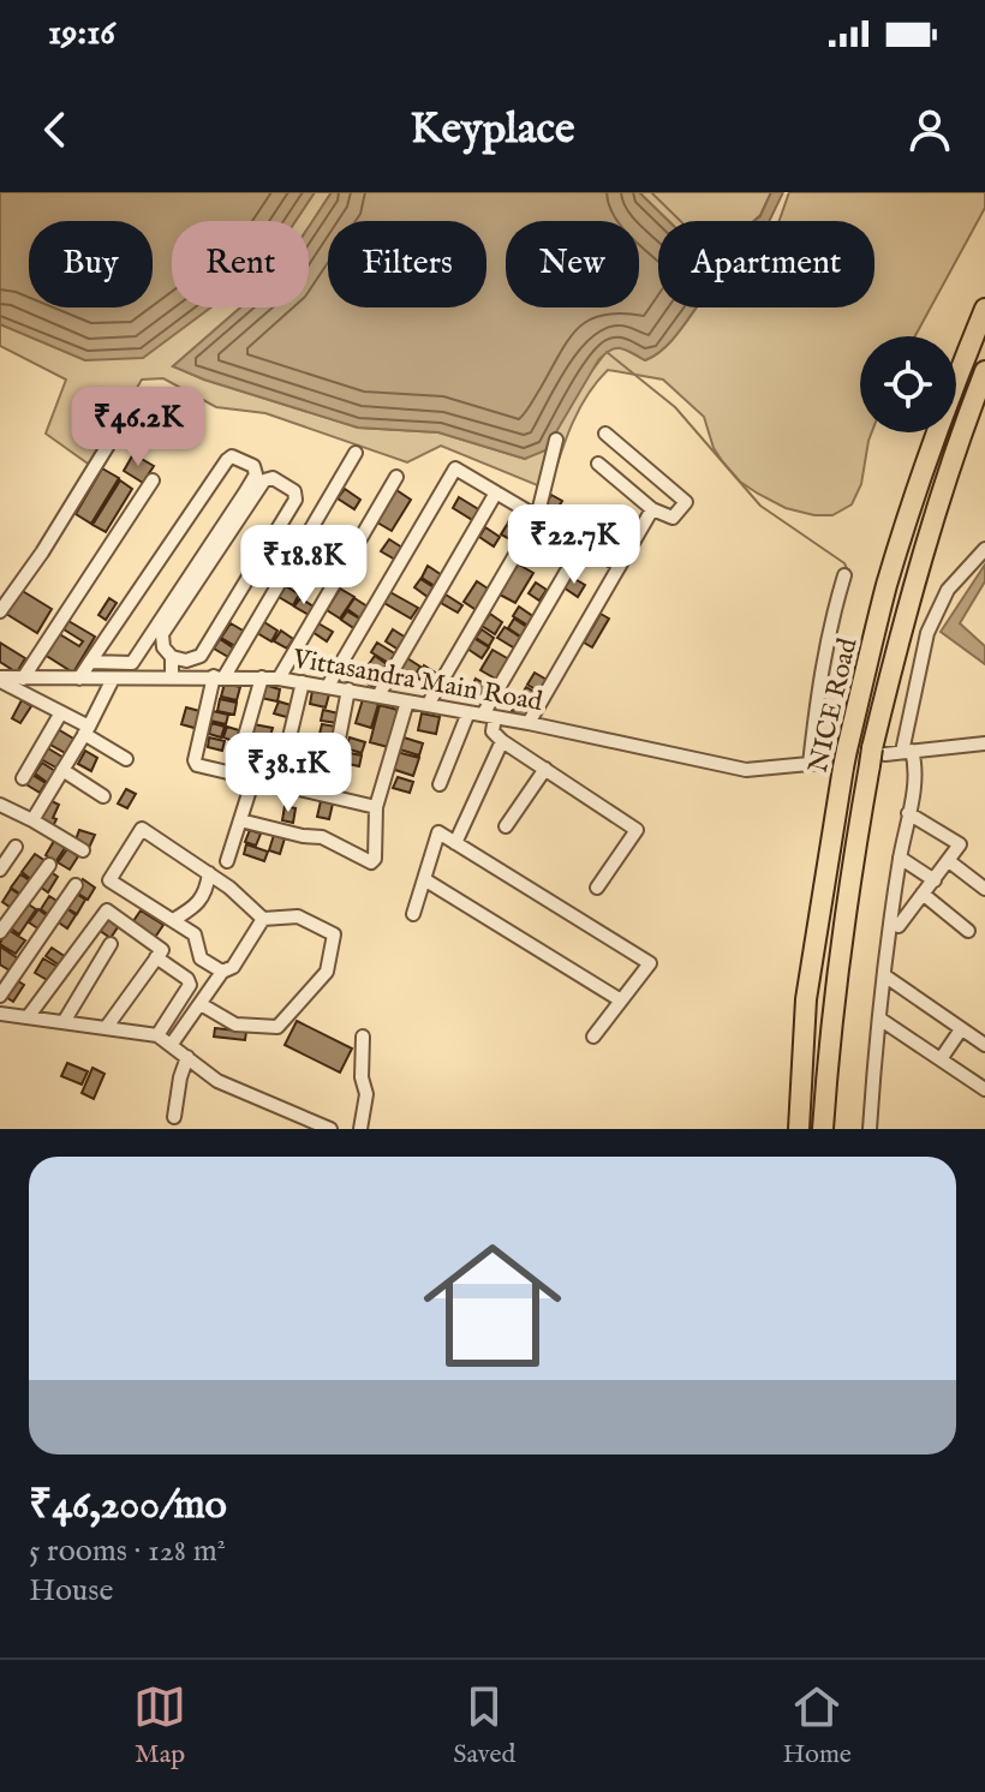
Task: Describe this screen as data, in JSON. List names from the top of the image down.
{
  "streets": {
    "highway": ["NICE Road"],
    "street": ["Vittasandra Main Road"]
  },
  "page": {
    "status": "19:16",
    "header": "Keyplace",
    "chip": [
      "Buy",
      "Rent",
      "Filters",
      "New",
      "Apartment"
    ],
    "price": [
      "₹46.2K",
      "₹22.7K",
      "₹18.8K",
      "₹38.1K"
    ],
    "list": [
      {
        "name": "₹46,200/mo",
        "note": "5 rooms · 128 m² · House"
      }
    ],
    "tabs": ["Map", "Saved", "Home"]
  }
}
